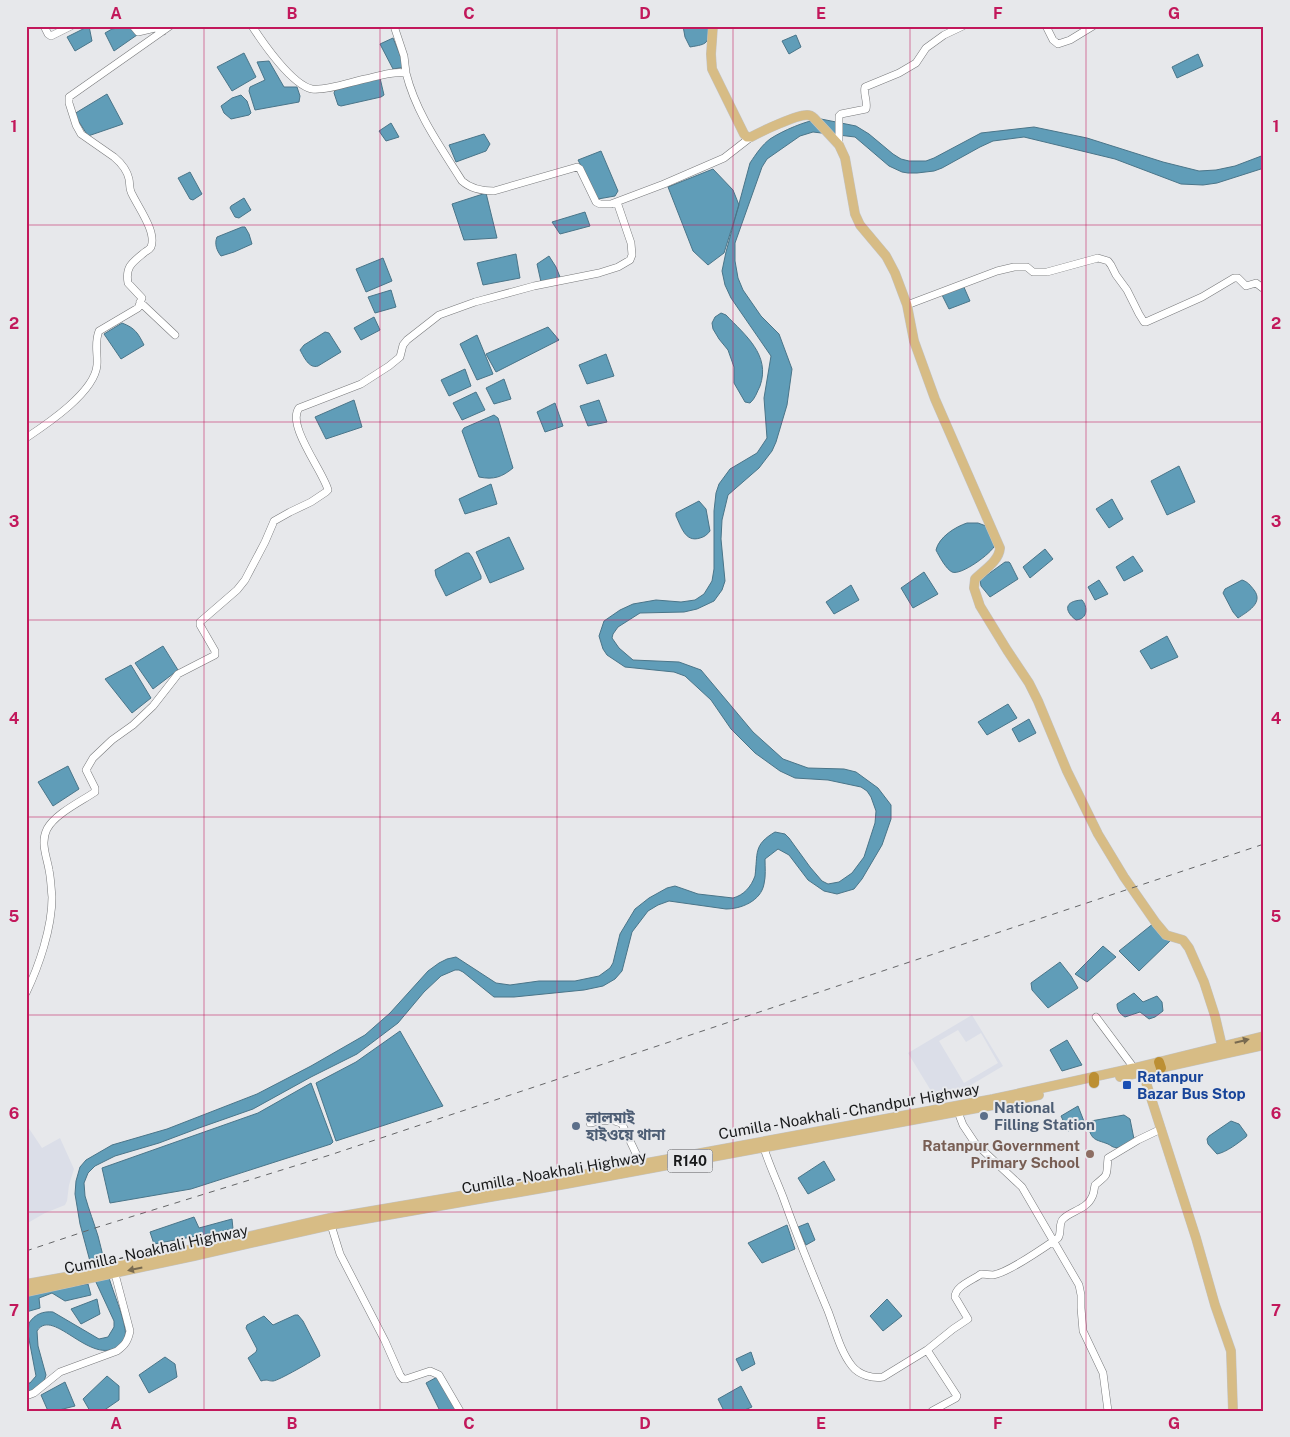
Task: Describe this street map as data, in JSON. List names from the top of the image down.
{
  "streets": {
    "main road": ["Cumilla - Noakhali - Chandpur Highway", "R140", "Cumilla - Noakhali Highway"]
  },
  "crossings": [
    ["Cumilla - Noakhali - Chandpur Highway", "R140"],
    ["Cumilla - Noakhali - Chandpur Highway", "Cumilla - Noakhali Highway"]
  ],
  "places": {
    "transit": ["Ratanpur Bazar Bus Stop"],
    "other": ["National Filling Station", "লালমাই হাইওয়ে থানা", "Ratanpur Government Primary School"]
  },
  "grid": {
    "columns": [
      "A",
      "B",
      "C",
      "D",
      "E",
      "F",
      "G"
    ],
    "rows": [
      "1",
      "2",
      "3",
      "4",
      "5",
      "6",
      "7"
    ]
  }
}
